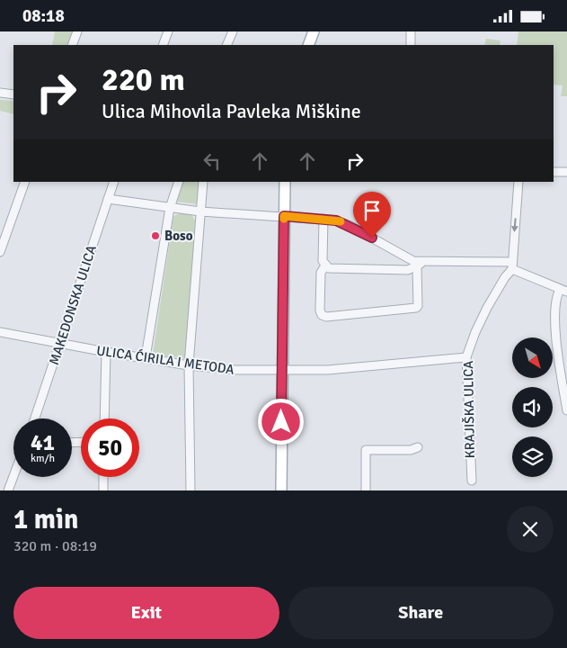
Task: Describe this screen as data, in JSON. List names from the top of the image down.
{
  "streets": {
    "street": ["MAKEDONSKA ULICA", "ULICA ĆIRILA I METODA", "KRAJIŠKA ULICA"]
  },
  "crossings": [
    ["MAKEDONSKA ULICA", "ULICA ĆIRILA I METODA"],
    ["ULICA ĆIRILA I METODA", "KRAJIŠKA ULICA"]
  ],
  "places": ["Boso"],
  "north": "bottom right",
  "page": {
    "status": "08:18",
    "turn": ["220 m", "Ulica Mihovila Pavleka Miškine"],
    "speed": "41 km/h",
    "limit": "50",
    "heading": ["1 min", "320 m · 08:19"],
    "buttons": ["Exit", "Share"]
  }
}
